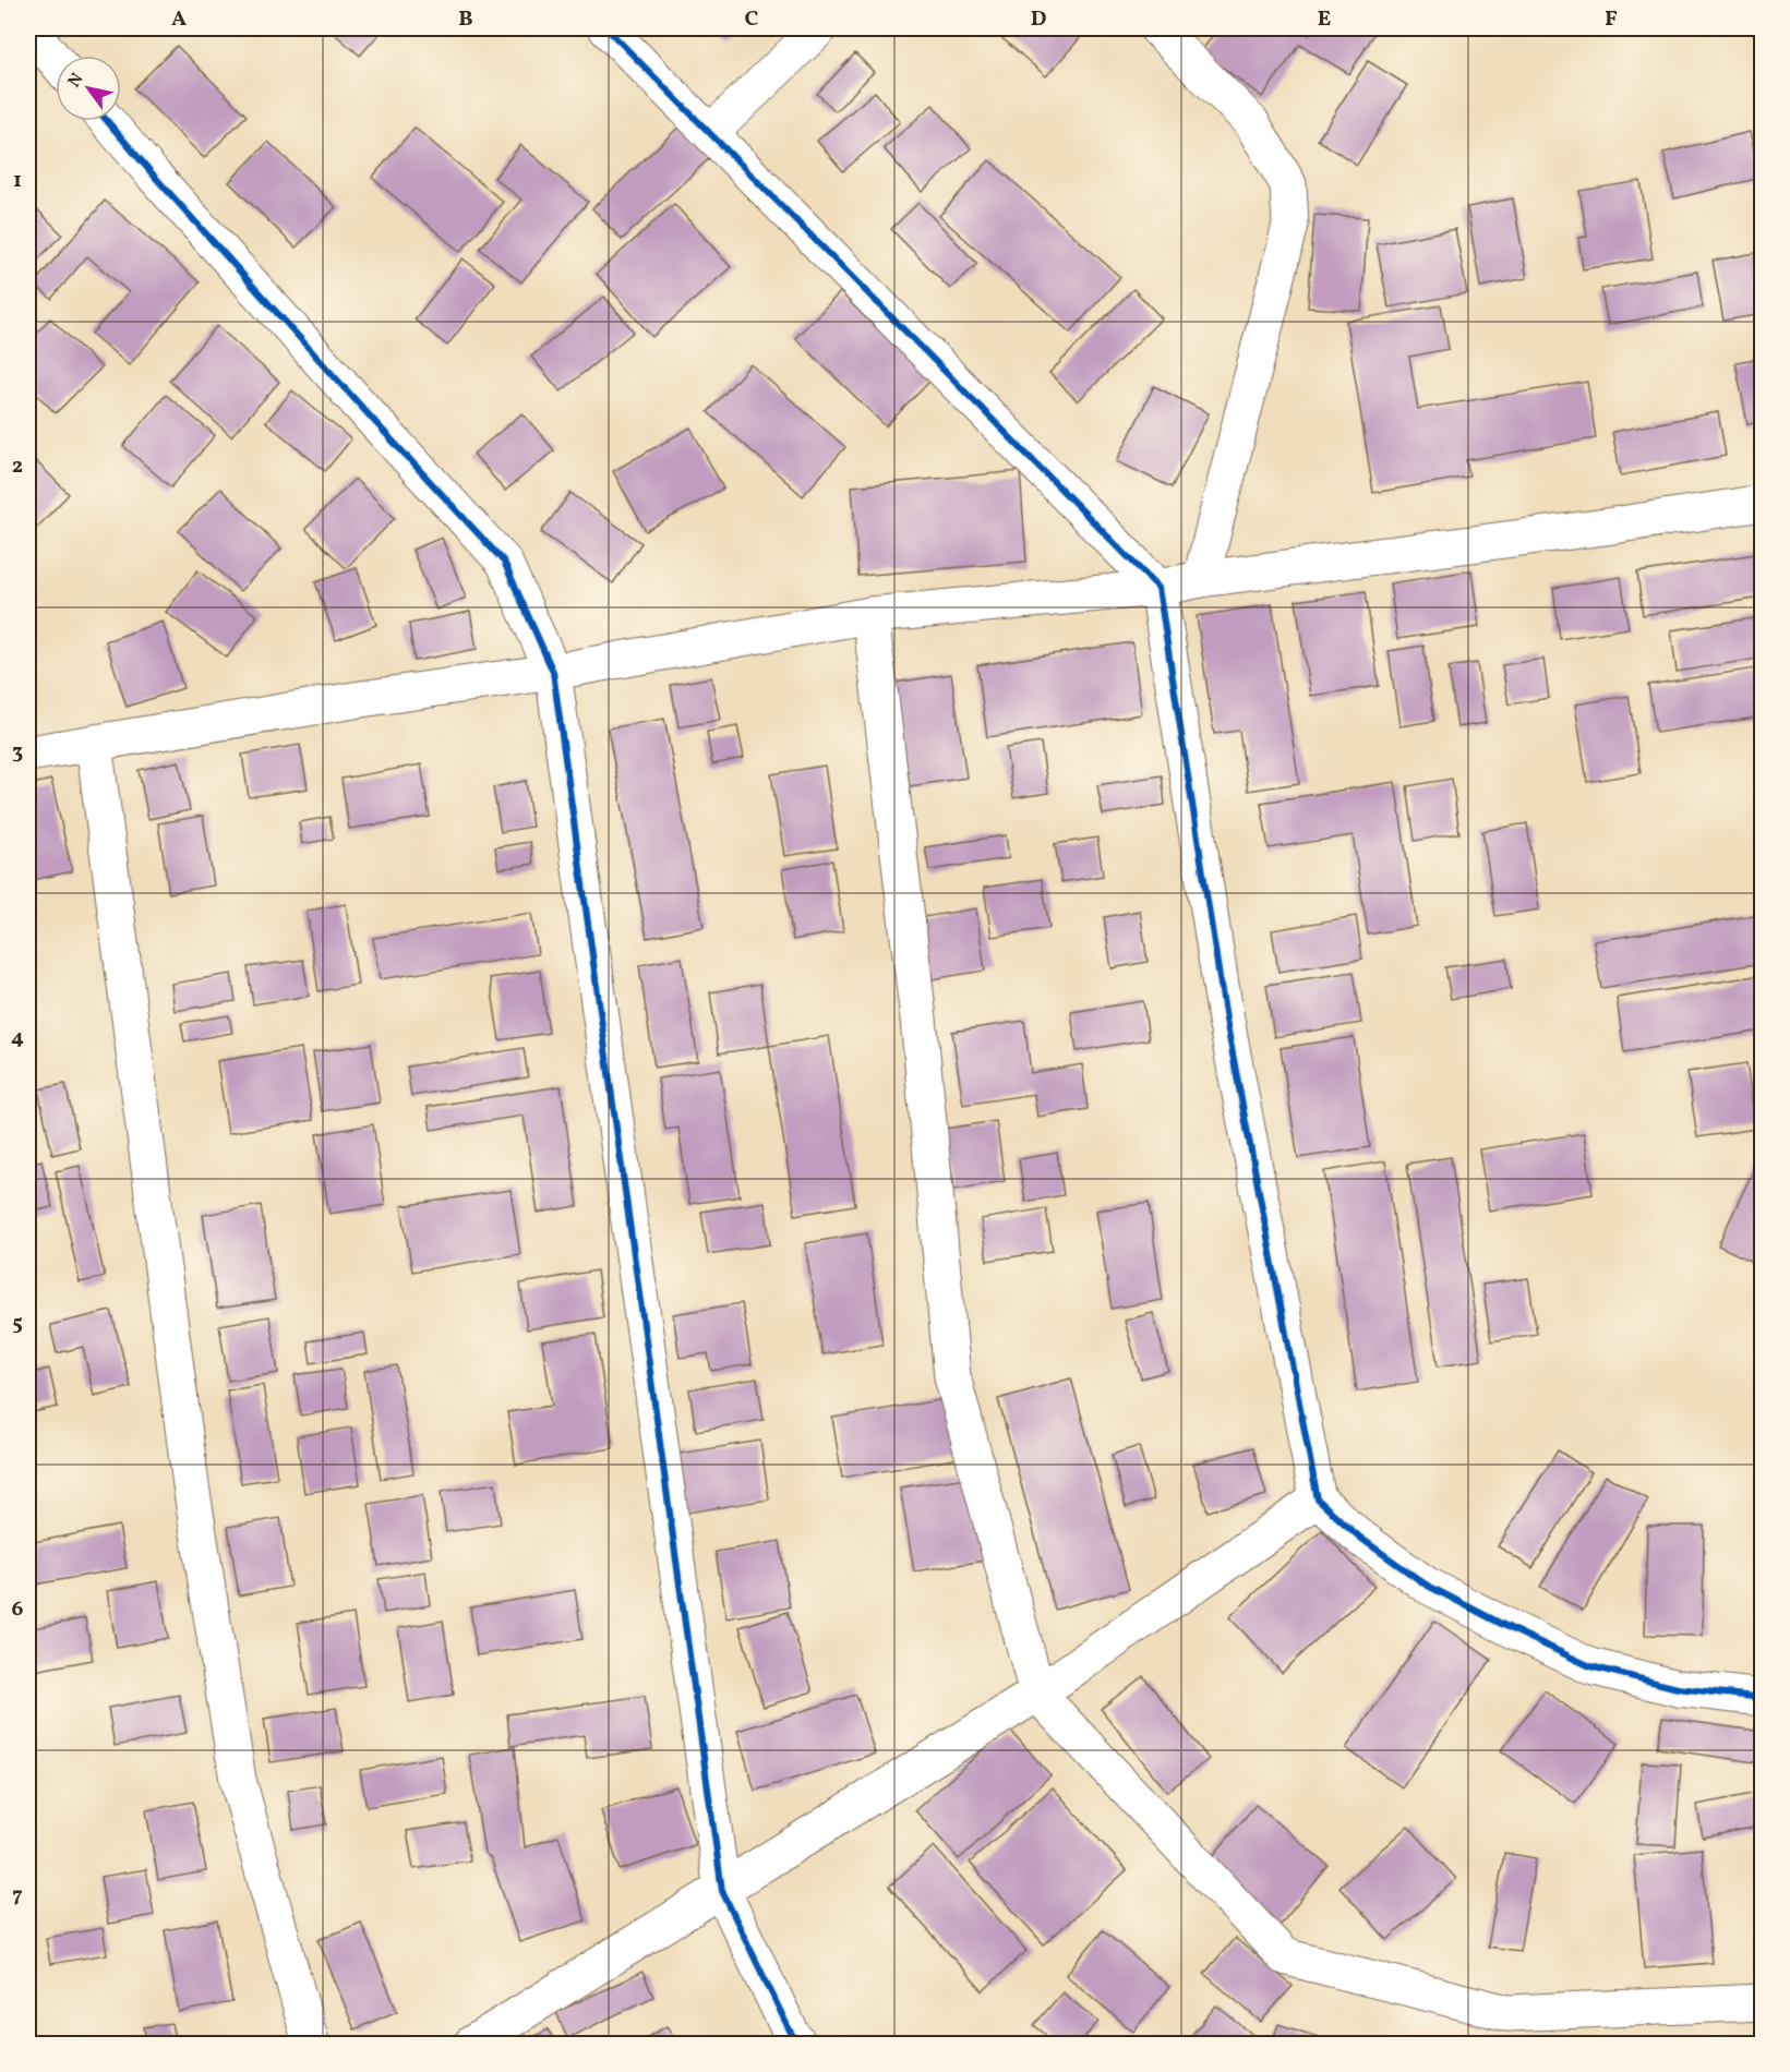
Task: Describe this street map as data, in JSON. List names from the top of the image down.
{
  "north": "top left",
  "grid": {
    "columns": [
      "A",
      "B",
      "C",
      "D",
      "E",
      "F"
    ],
    "rows": [
      "1",
      "2",
      "3",
      "4",
      "5",
      "6",
      "7"
    ]
  }
}
